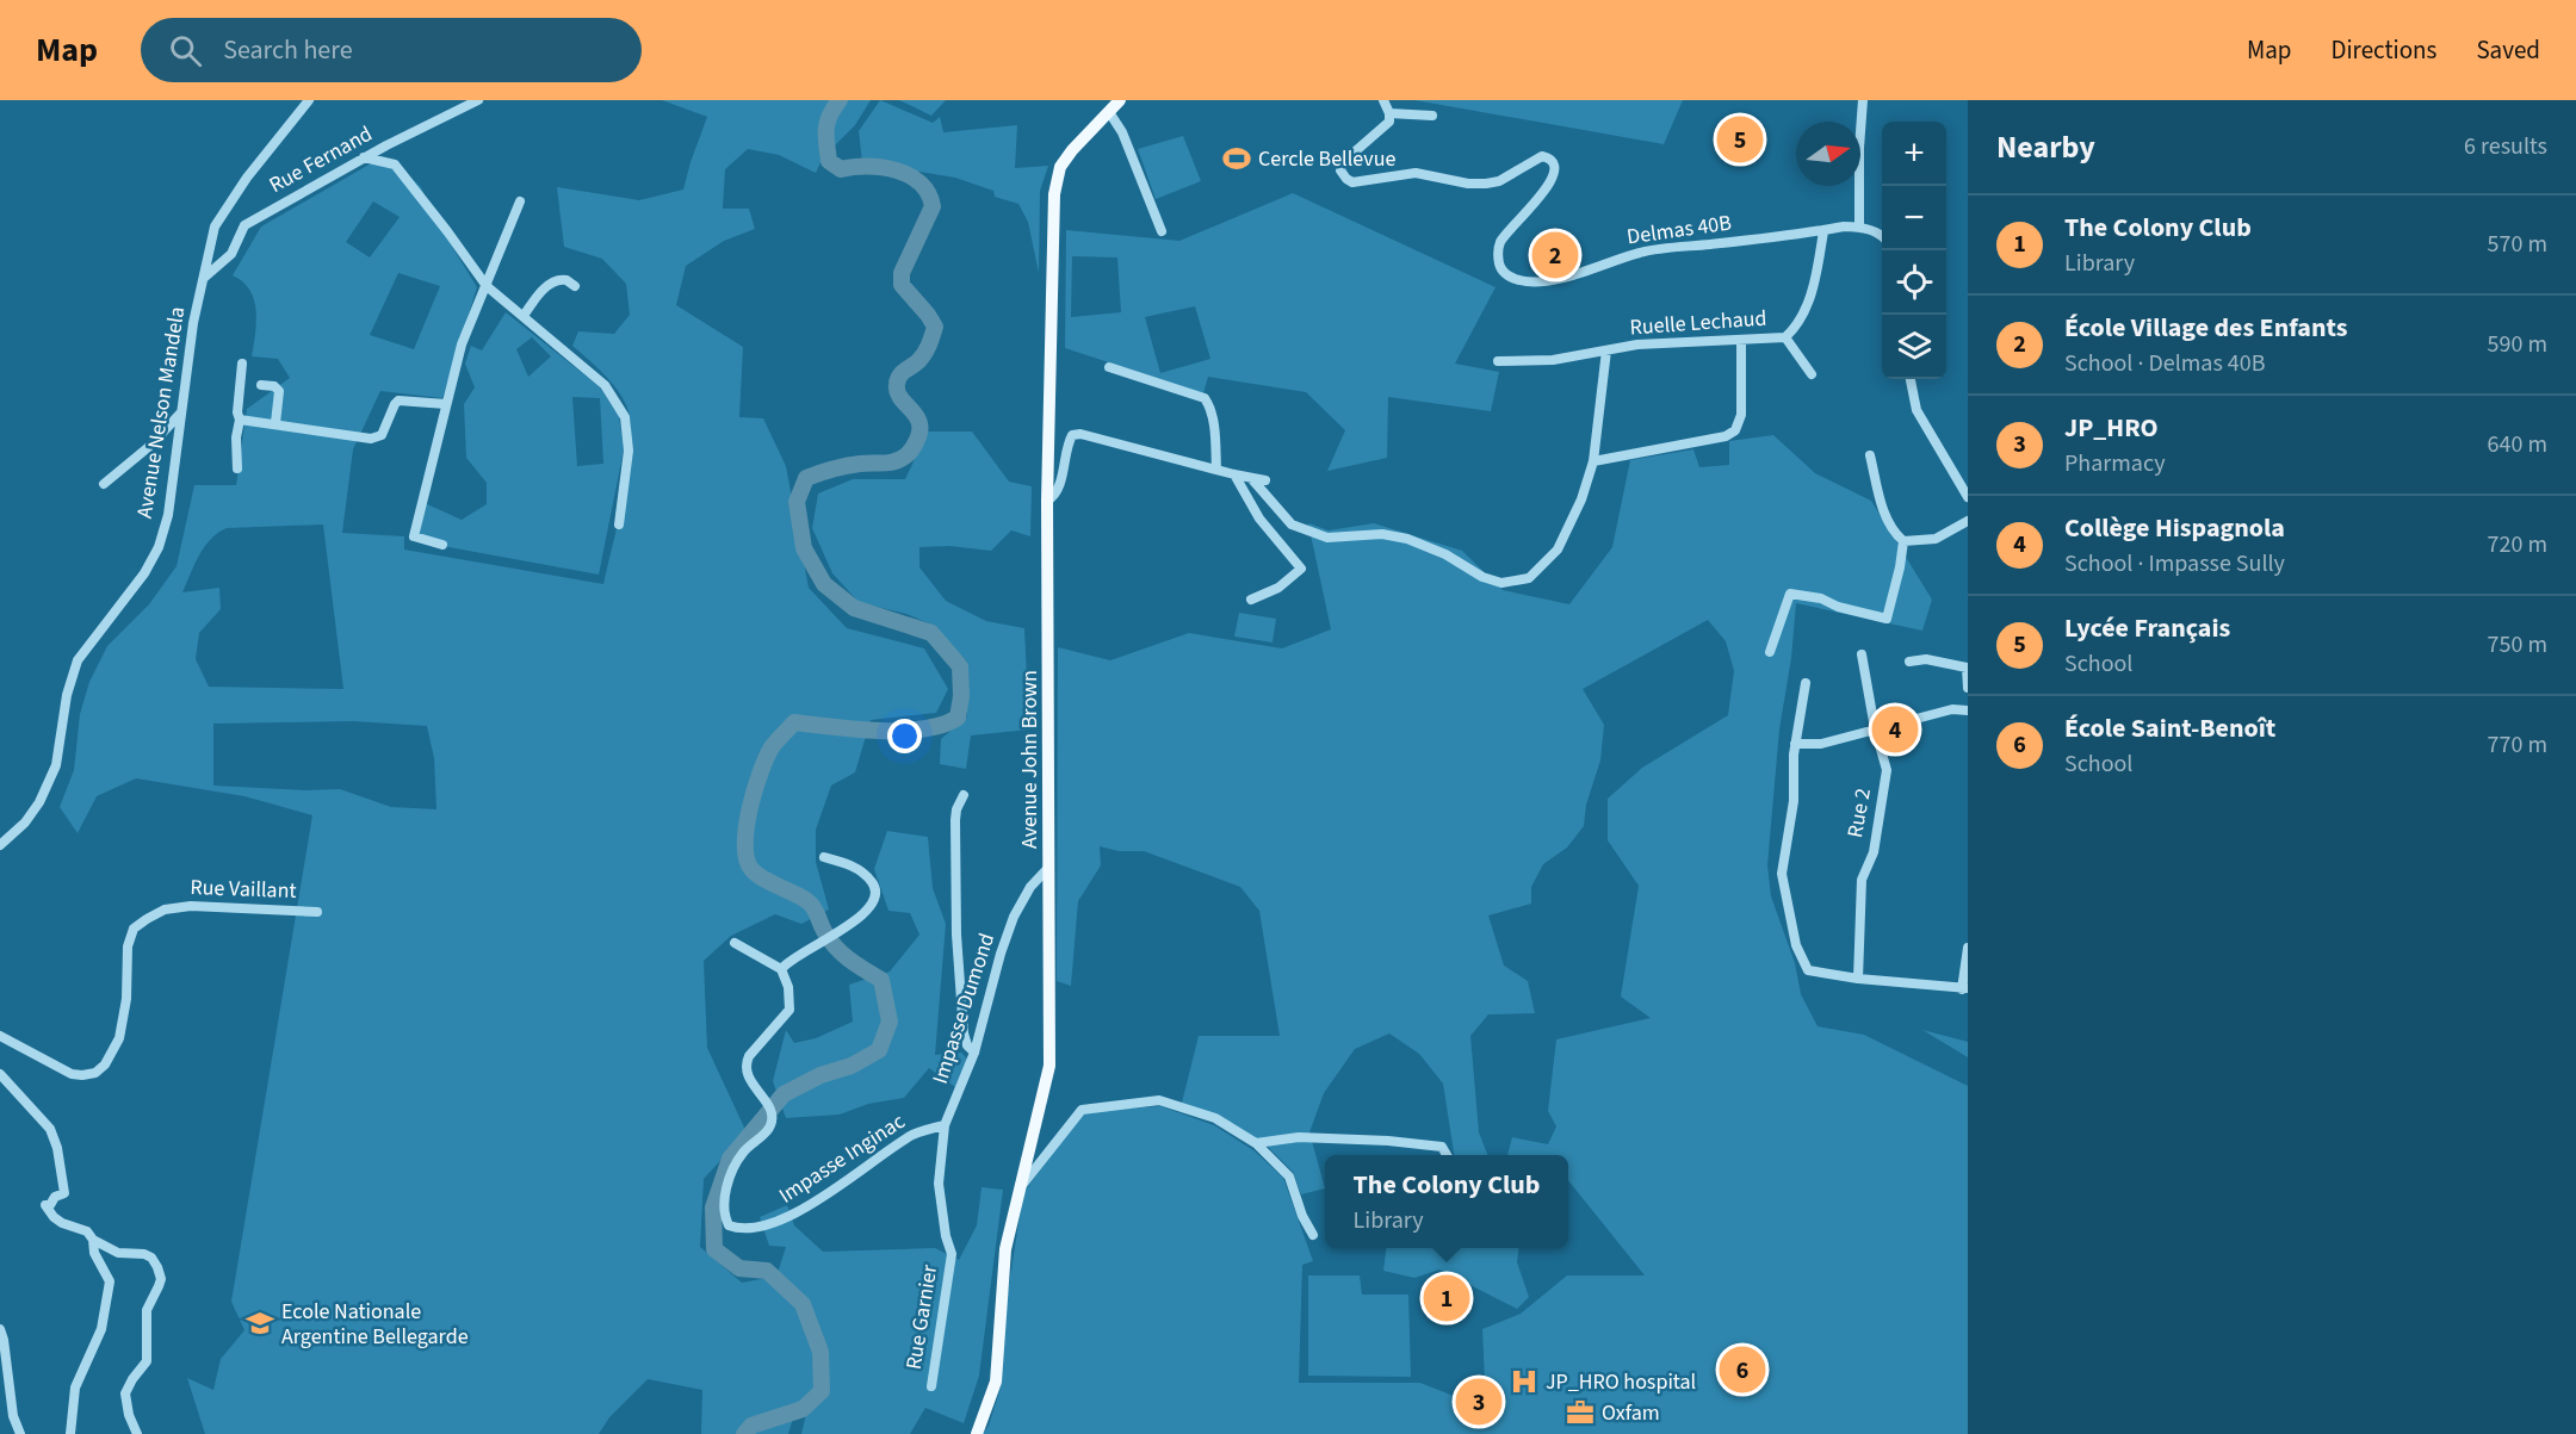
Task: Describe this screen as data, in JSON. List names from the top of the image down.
{
  "streets": {
    "main road": ["Avenue John Brown"],
    "street": [
      "Rue Fernand",
      "Delmas 40B",
      "Ruelle Lechaud",
      "Avenue Nelson Mandela",
      "Rue 2",
      "Rue Vaillant",
      "Impasse Dumond",
      "Impasse Inginac",
      "Rue Garnier"
    ]
  },
  "crossings": [
    ["Rue Fernand", "Avenue Nelson Mandela"],
    ["Delmas 40B", "Ruelle Lechaud"],
    ["Avenue John Brown", "Impasse Dumond"],
    ["Impasse Dumond", "Impasse Inginac"],
    ["Impasse Dumond", "Rue Garnier"]
  ],
  "places": {
    "sports": ["Cercle Bellevue"],
    "school or university": ["Ecole Nationale Argentine Bellegarde"],
    "hospital": ["JP_HRO hospital"],
    "office": ["Oxfam"]
  },
  "north": "right",
  "page": {
    "header": "Map",
    "search": "Search here",
    "nav": ["Map", "Directions", "Saved"],
    "heading": ["Nearby", "6 results"],
    "pins": [
      "5",
      "2",
      "4",
      "1",
      "6",
      "3"
    ],
    "map_buttons": ["+", "−"],
    "list": [
      {
        "mark": "1",
        "name": "The Colony Club",
        "note": "Library",
        "value": "570 m"
      },
      {
        "mark": "2",
        "name": "École Village des Enfants",
        "note": "School · Delmas 40B",
        "value": "590 m"
      },
      {
        "mark": "3",
        "name": "JP_HRO",
        "note": "Pharmacy",
        "value": "640 m"
      },
      {
        "mark": "4",
        "name": "Collège Hispagnola",
        "note": "School · Impasse Sully",
        "value": "720 m"
      },
      {
        "mark": "5",
        "name": "Lycée Français",
        "note": "School",
        "value": "750 m"
      },
      {
        "mark": "6",
        "name": "École Saint-Benoît",
        "note": "School",
        "value": "770 m"
      }
    ],
    "popup": ["The Colony Club", "Library"]
  }
}
